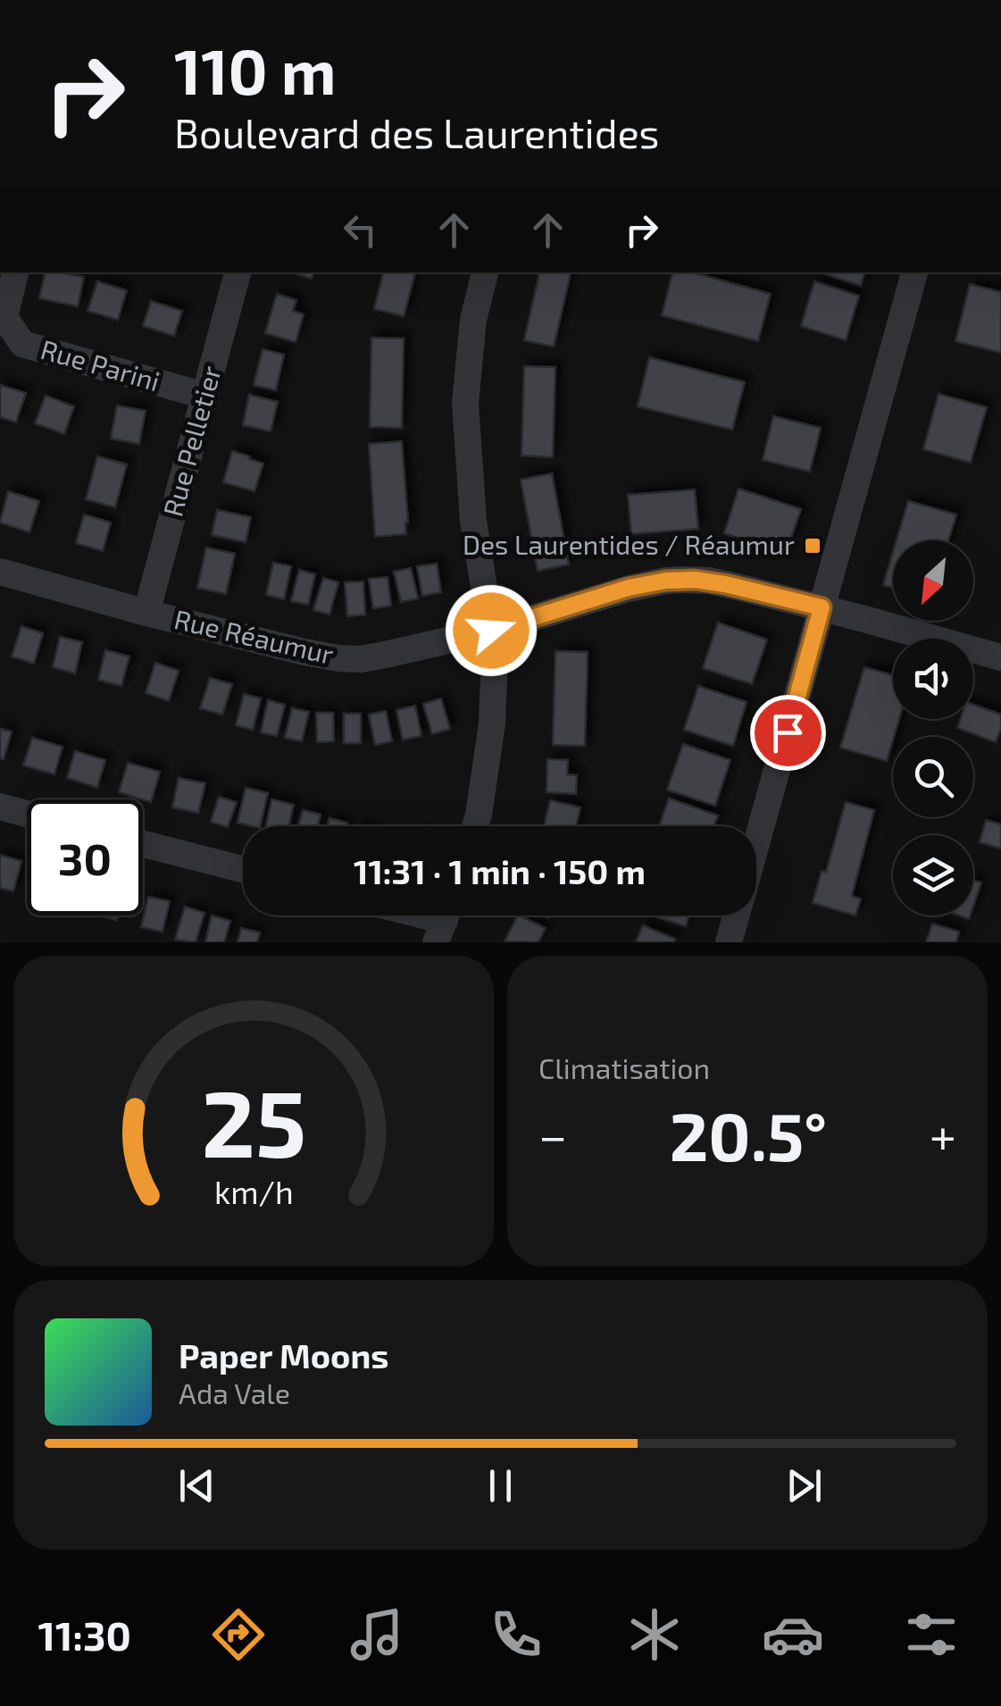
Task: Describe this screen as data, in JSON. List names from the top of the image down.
{
  "streets": {
    "street": ["Rue Parini", "Rue Pelletier", "Rue Réaumur"]
  },
  "crossings": [
    ["Rue Parini", "Rue Pelletier"],
    ["Rue Pelletier", "Rue Réaumur"]
  ],
  "places": {
    "transit": ["Des Laurentides / Réaumur"]
  },
  "north": "bottom left",
  "page": {
    "turn": ["110 m", "Boulevard des Laurentides"],
    "limit": "30",
    "trip": "11:31 · 1 min · 150 m",
    "tile": "Climatisation",
    "heat": ["−", "20.5°", "+"],
    "song": ["Paper Moons", "Ada Vale"],
    "tabs": "11:30",
    "gauge": ["25", "km/h"]
  }
}
